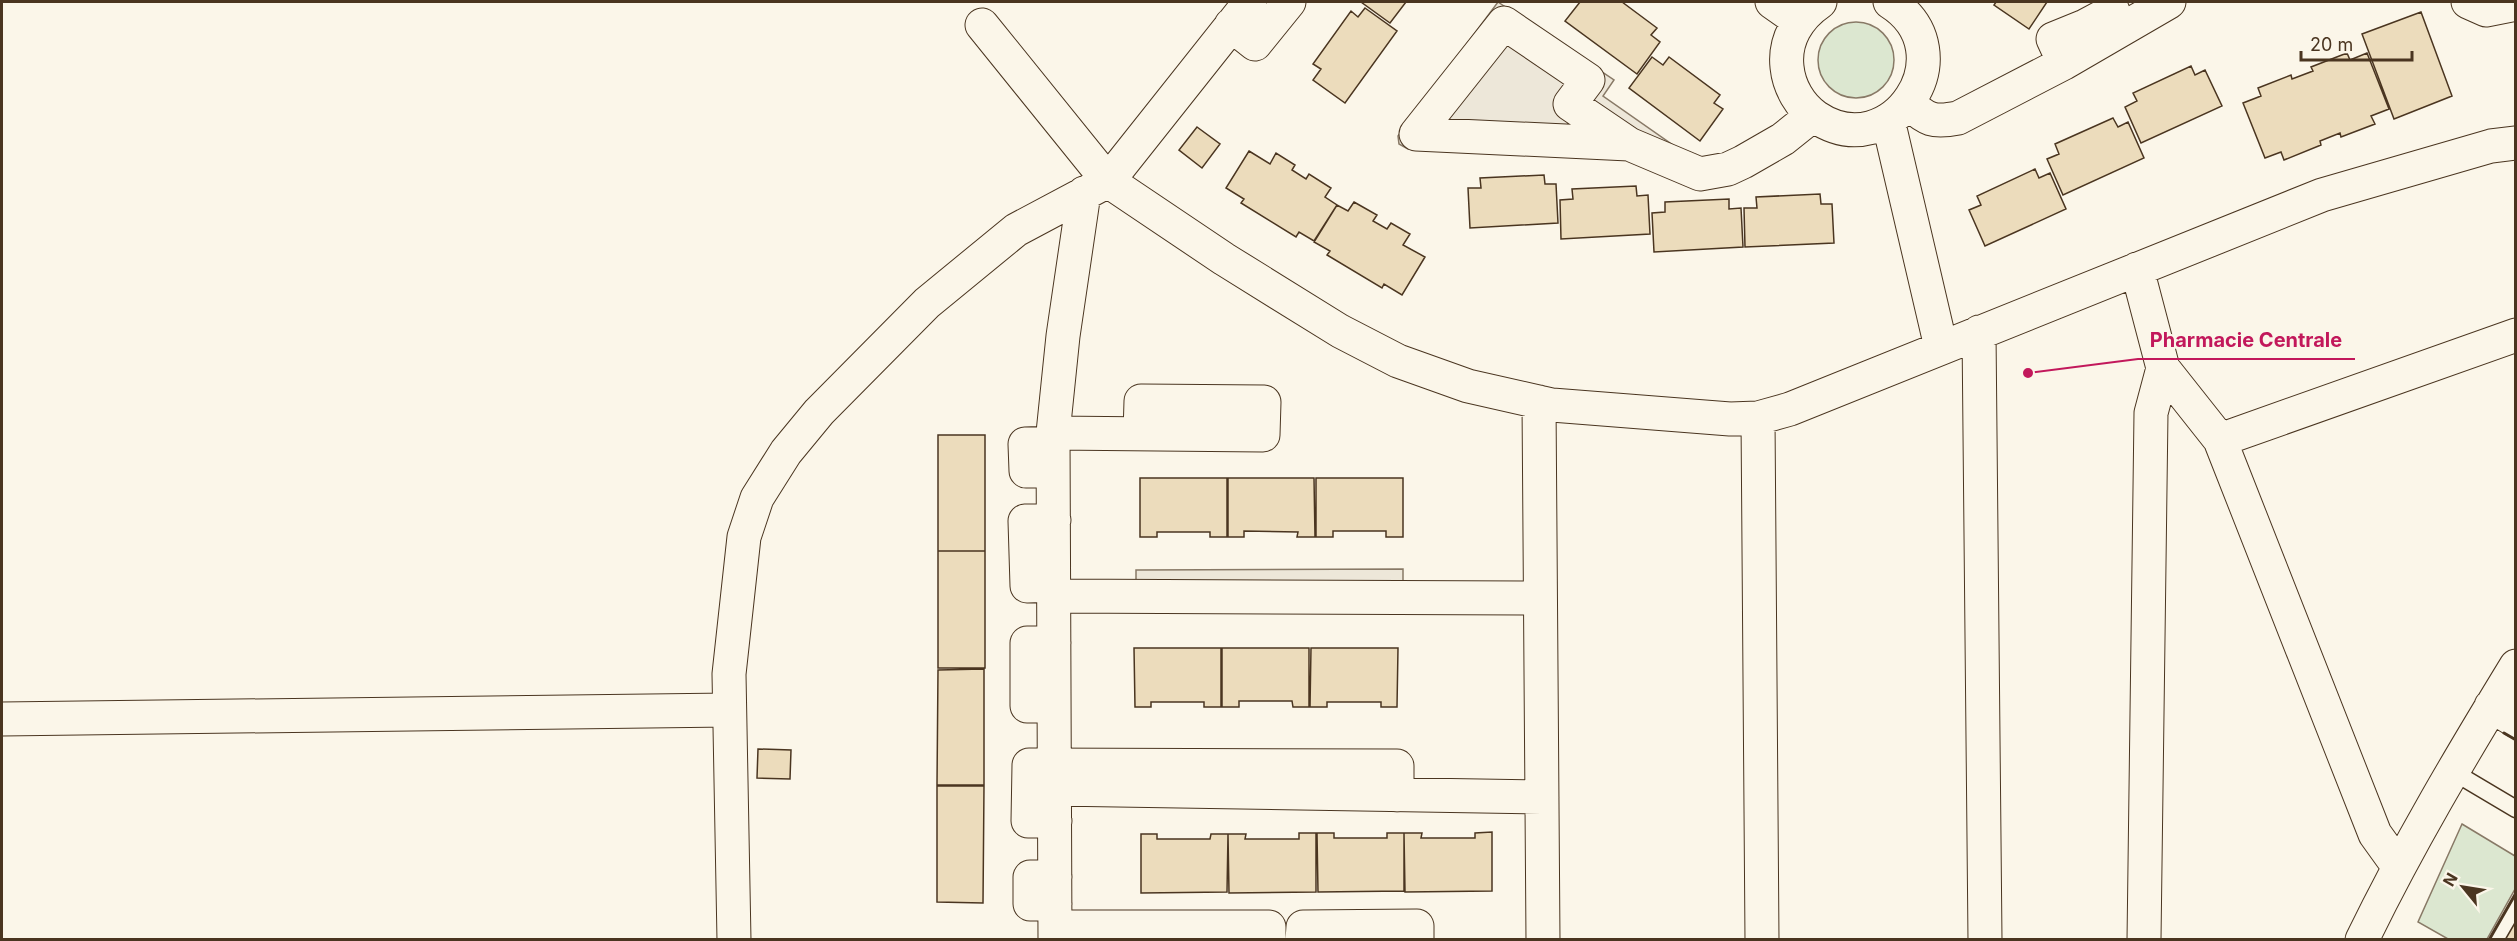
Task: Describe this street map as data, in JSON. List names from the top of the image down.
{
  "places": ["Pharmacie Centrale"],
  "scale_bar": "20 m",
  "north": "top left"
}
